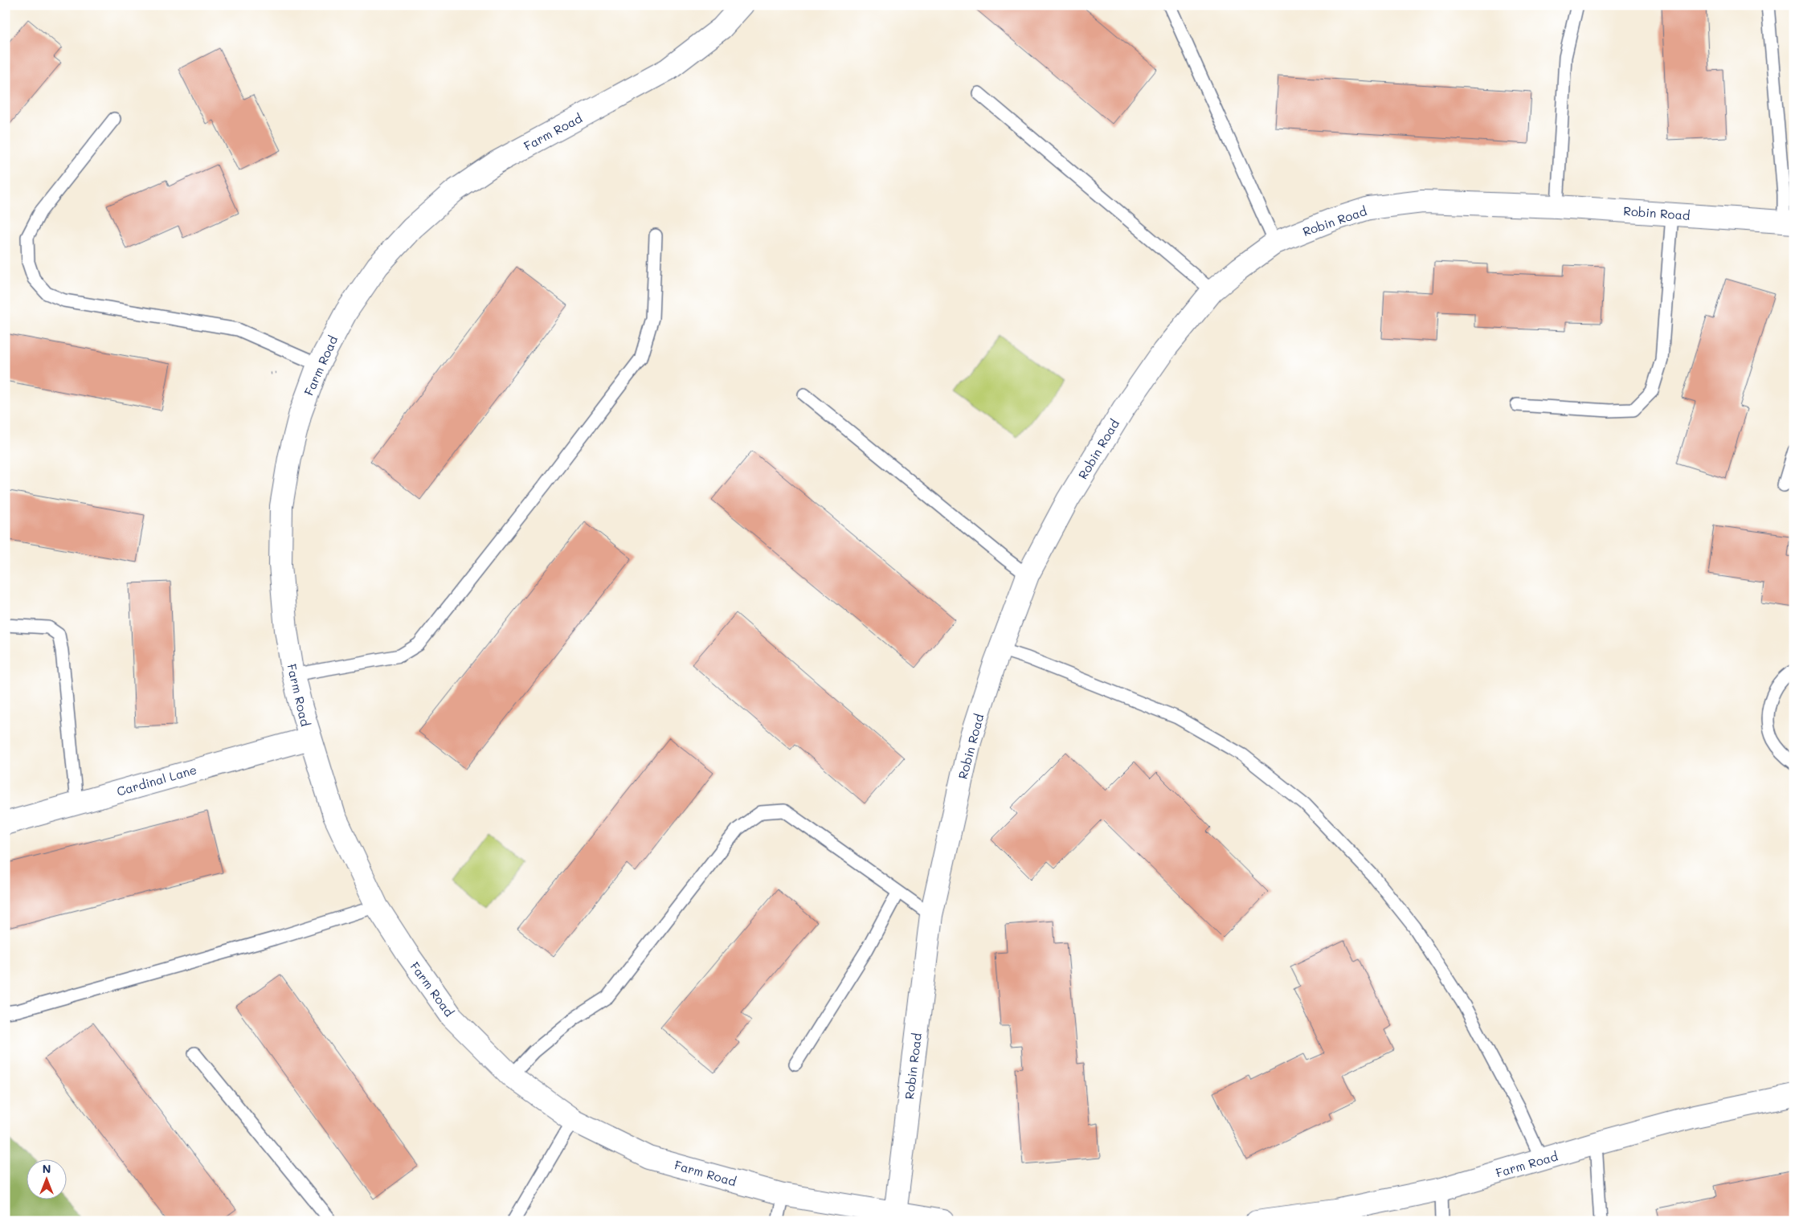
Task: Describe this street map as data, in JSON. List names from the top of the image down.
{
  "streets": {
    "street": ["Farm Road", "Robin Road", "Cardinal Lane"]
  },
  "crossings": [
    ["Farm Road", "Robin Road"],
    ["Farm Road", "Cardinal Lane"]
  ],
  "north": "top"
}
